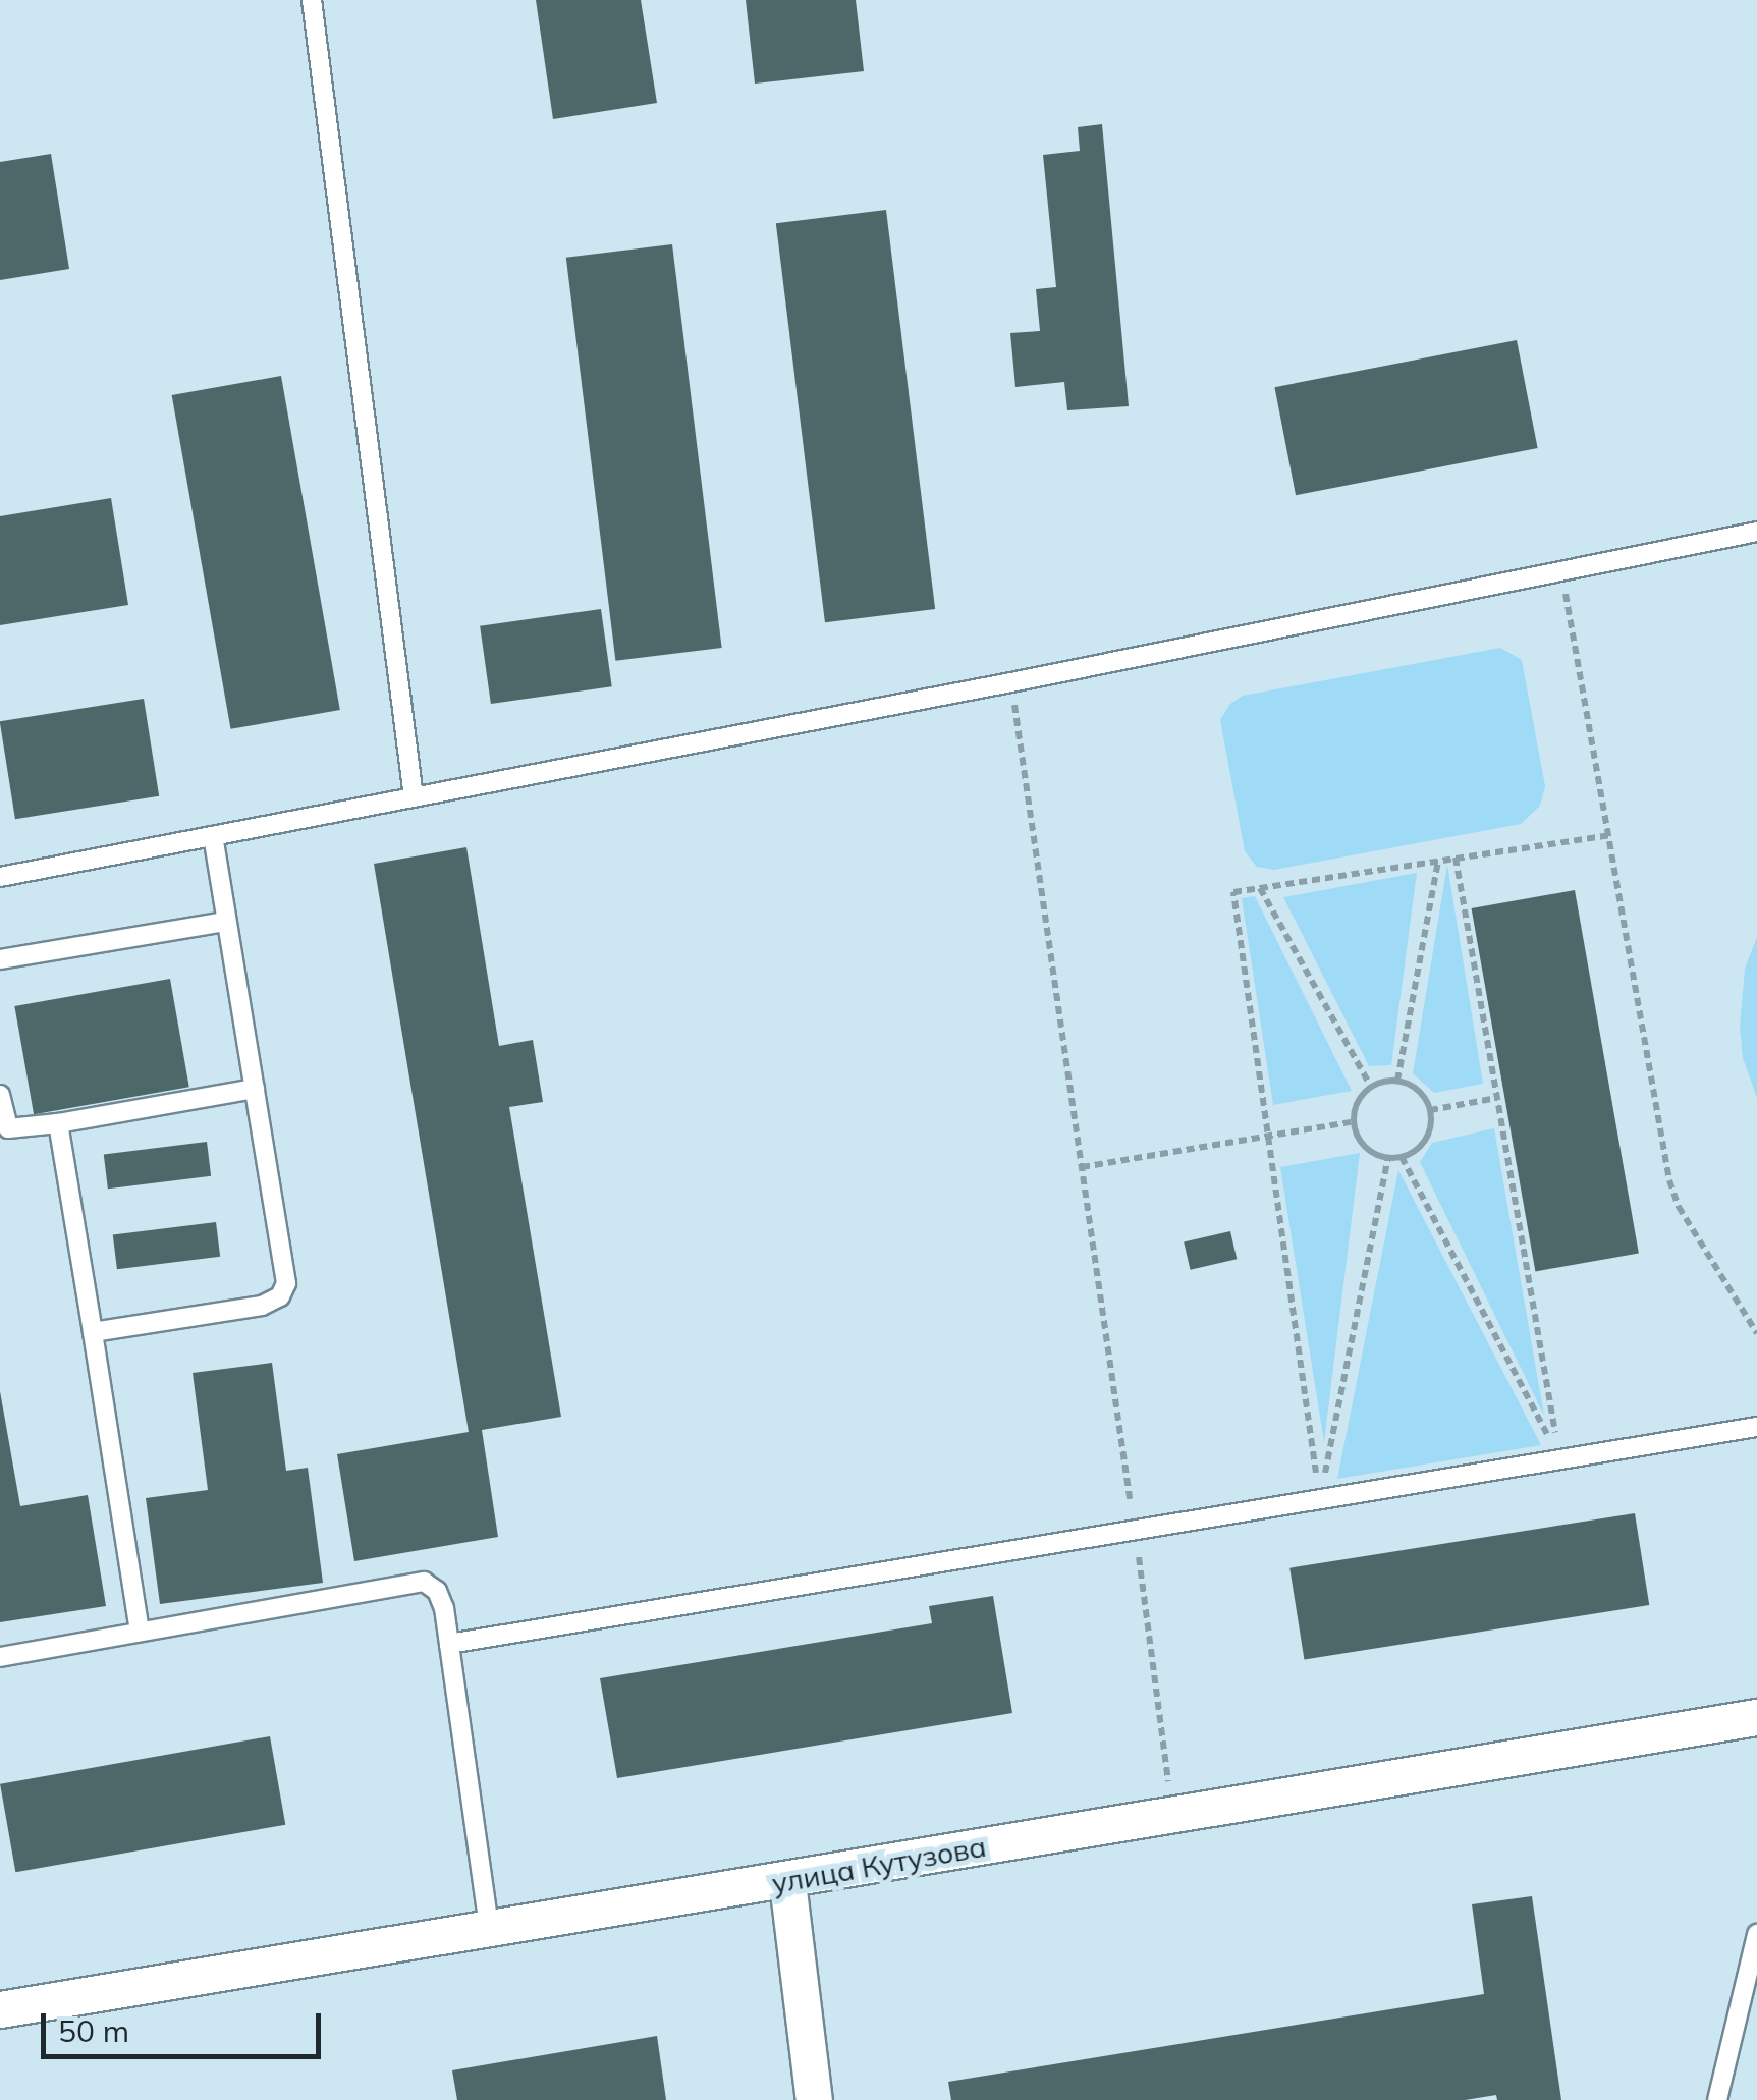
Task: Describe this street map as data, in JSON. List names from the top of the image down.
{
  "streets": {
    "street": ["улица Кутузова"]
  },
  "scale_bar": "50 m"
}
